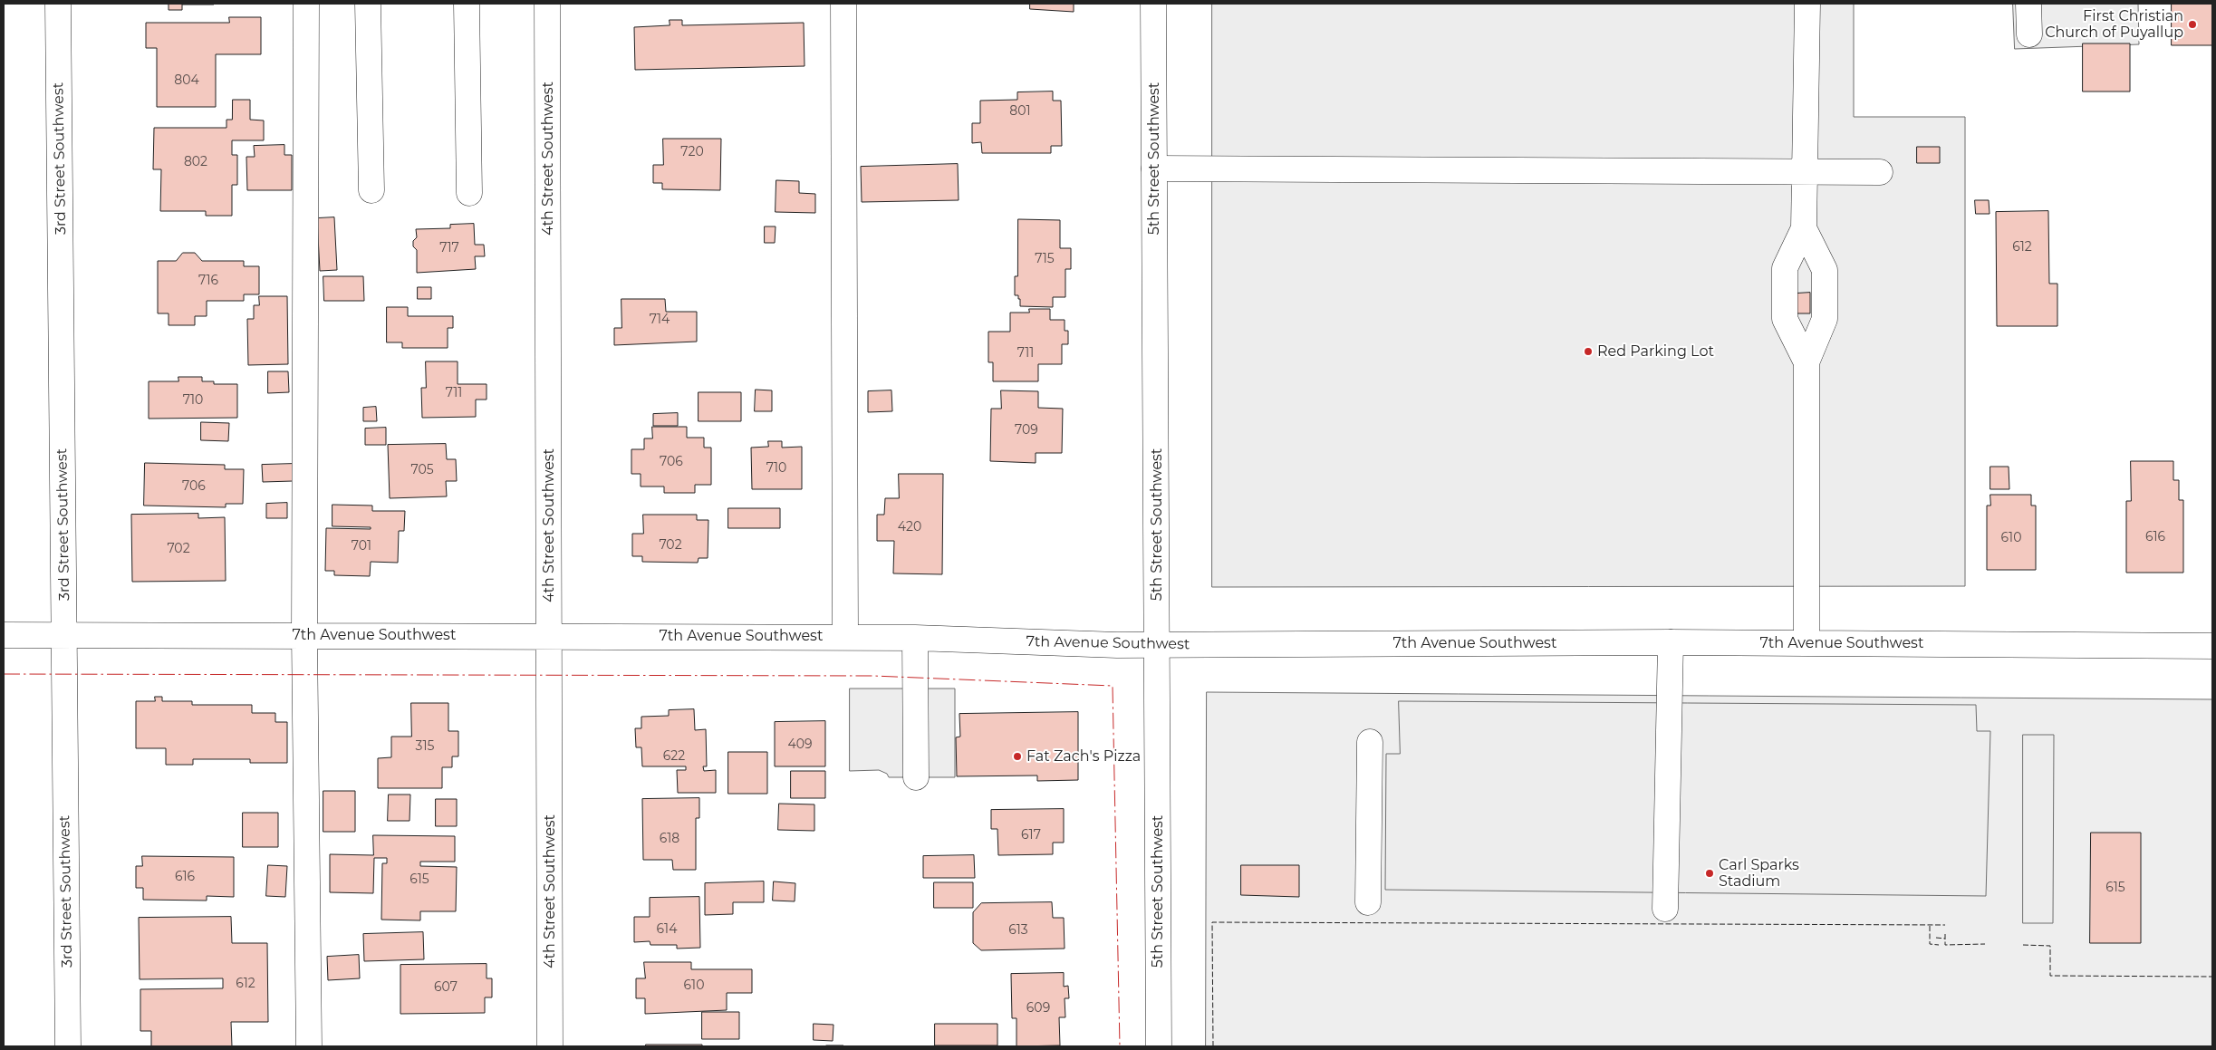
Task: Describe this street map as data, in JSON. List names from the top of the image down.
{
  "streets": {
    "street": [
      "3rd Street Southwest",
      "4th Street Southwest",
      "5th Street Southwest",
      "7th Avenue Southwest"
    ]
  },
  "crossings": [
    ["3rd Street Southwest", "7th Avenue Southwest"],
    ["4th Street Southwest", "7th Avenue Southwest"],
    ["5th Street Southwest", "7th Avenue Southwest"]
  ],
  "places": [
    "First Christian Church of Puyallup",
    "Red Parking Lot",
    "Fat Zach's Pizza",
    "Carl Sparks Stadium"
  ],
  "house_numbers": [
    "804",
    "801",
    "720",
    "802",
    "612",
    "717",
    "715",
    "716",
    "714",
    "711",
    "711",
    "710",
    "709",
    "706",
    "710",
    "705",
    "706",
    "420",
    "616",
    "610",
    "702",
    "701",
    "702",
    "409",
    "315",
    "622",
    "617",
    "618",
    "616",
    "615",
    "615",
    "614",
    "613",
    "612",
    "610",
    "607",
    "609"
  ]
}
